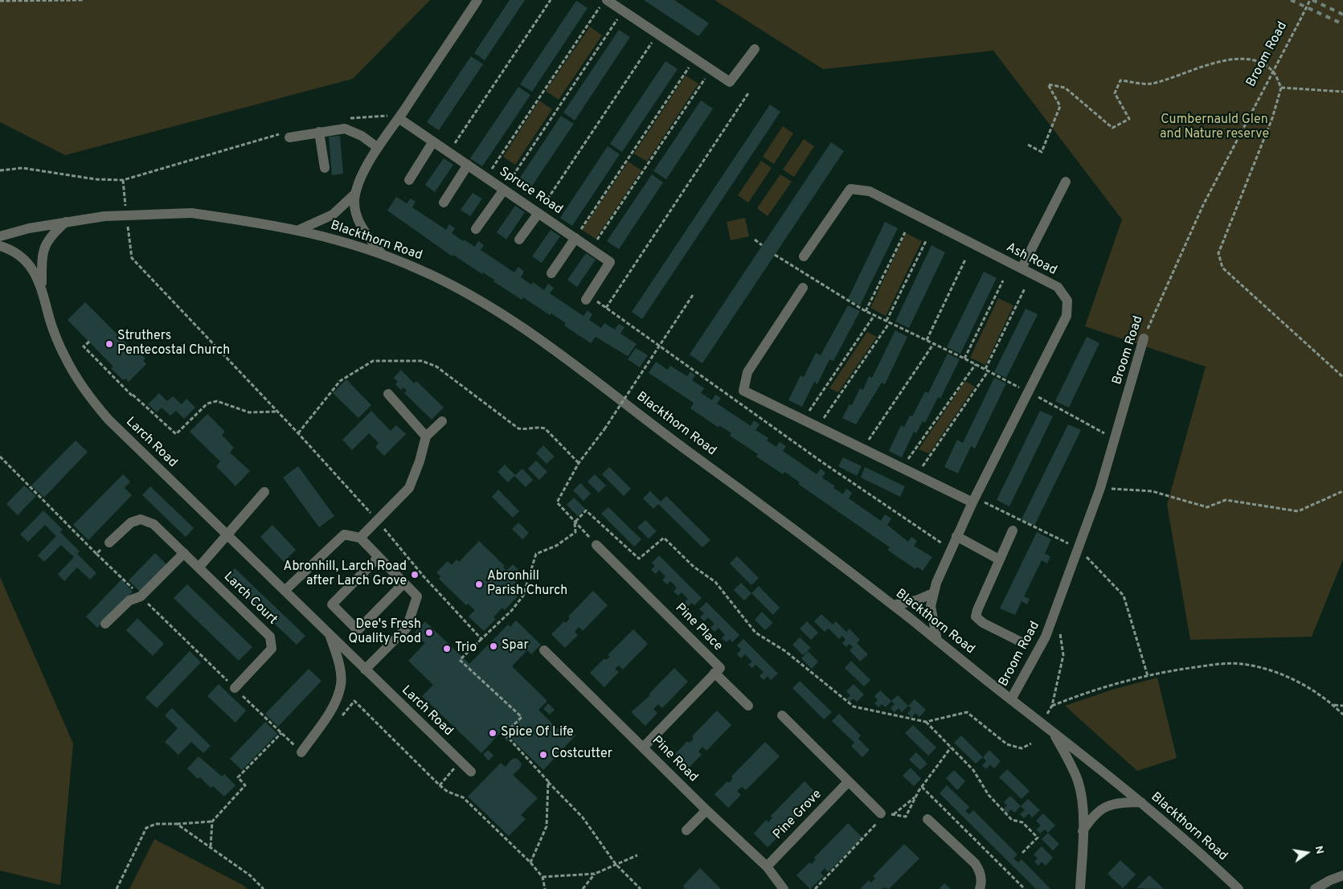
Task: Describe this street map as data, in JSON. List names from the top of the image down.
{
  "streets": {
    "street": [
      "Broom Road",
      "Spruce Road",
      "Blackthorn Road",
      "Ash Road",
      "Larch Road",
      "Larch Court",
      "Pine Place",
      "Pine Road",
      "Pine Grove"
    ]
  },
  "crossings": [
    ["Broom Road", "Blackthorn Road"],
    ["Blackthorn Road", "Ash Road"],
    ["Blackthorn Road", "Larch Road"],
    ["Pine Place", "Pine Road"],
    ["Pine Road", "Pine Grove"]
  ],
  "parks": ["Cumbernauld Glen and Nature reserve"],
  "places": [
    "Struthers Pentecostal Church",
    "Abronhill, Larch Road after Larch Grove",
    "Abronhill Parish Church",
    "Dee's Fresh Quality Food",
    "Spar",
    "Trio",
    "Spice Of Life",
    "Costcutter"
  ],
  "north": "right"
}
